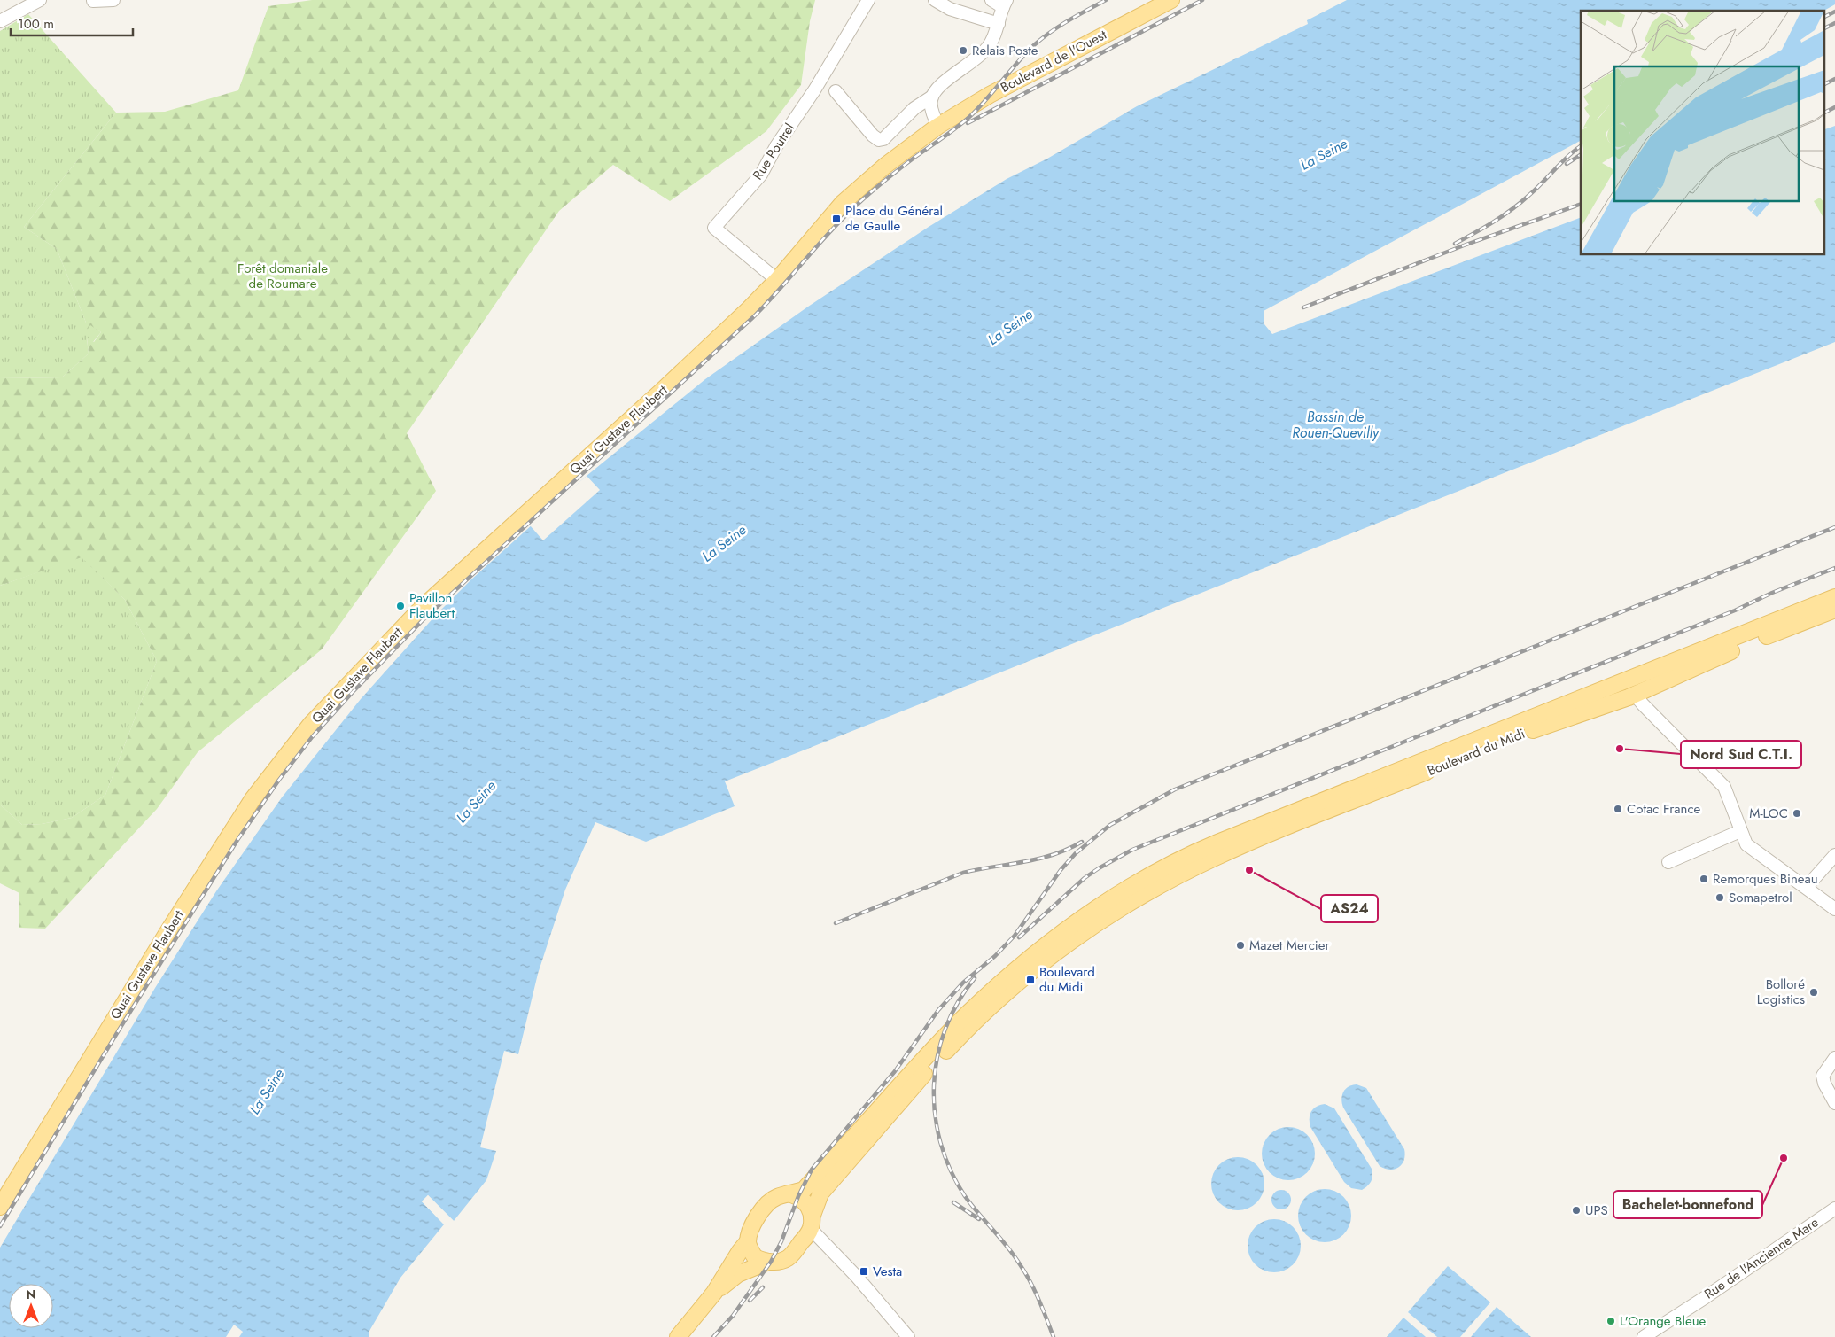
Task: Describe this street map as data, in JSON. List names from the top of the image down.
{
  "streets": {
    "main road": ["Boulevard de l'Ouest", "Quai Gustave Flaubert", "Boulevard du Midi"],
    "street": ["Rue Poutrel", "Rue de l'Ancienne Mare"]
  },
  "crossings": [
    ["Boulevard de l'Ouest", "Quai Gustave Flaubert"],
    ["Rue Poutrel", "Quai Gustave Flaubert"]
  ],
  "water": ["La Seine", "Bassin de Rouen-Quevilly"],
  "parks": ["Forêt domaniale de Roumare"],
  "places": {
    "other": [
      "Relais Poste",
      "Pavillon Flaubert",
      "Nord Sud C.T.I.",
      "Cotac France",
      "M-LOC",
      "AS24",
      "Remorques Bineau",
      "Somapetrol",
      "Mazet Mercier",
      "Bolloré Logistics",
      "Bachelet-bonnefond",
      "UPS",
      "L'Orange Bleue"
    ],
    "transit": ["Place du Général de Gaulle", "Boulevard du Midi", "Vesta"]
  },
  "scale_bar": "100 m",
  "north": "top"
}
